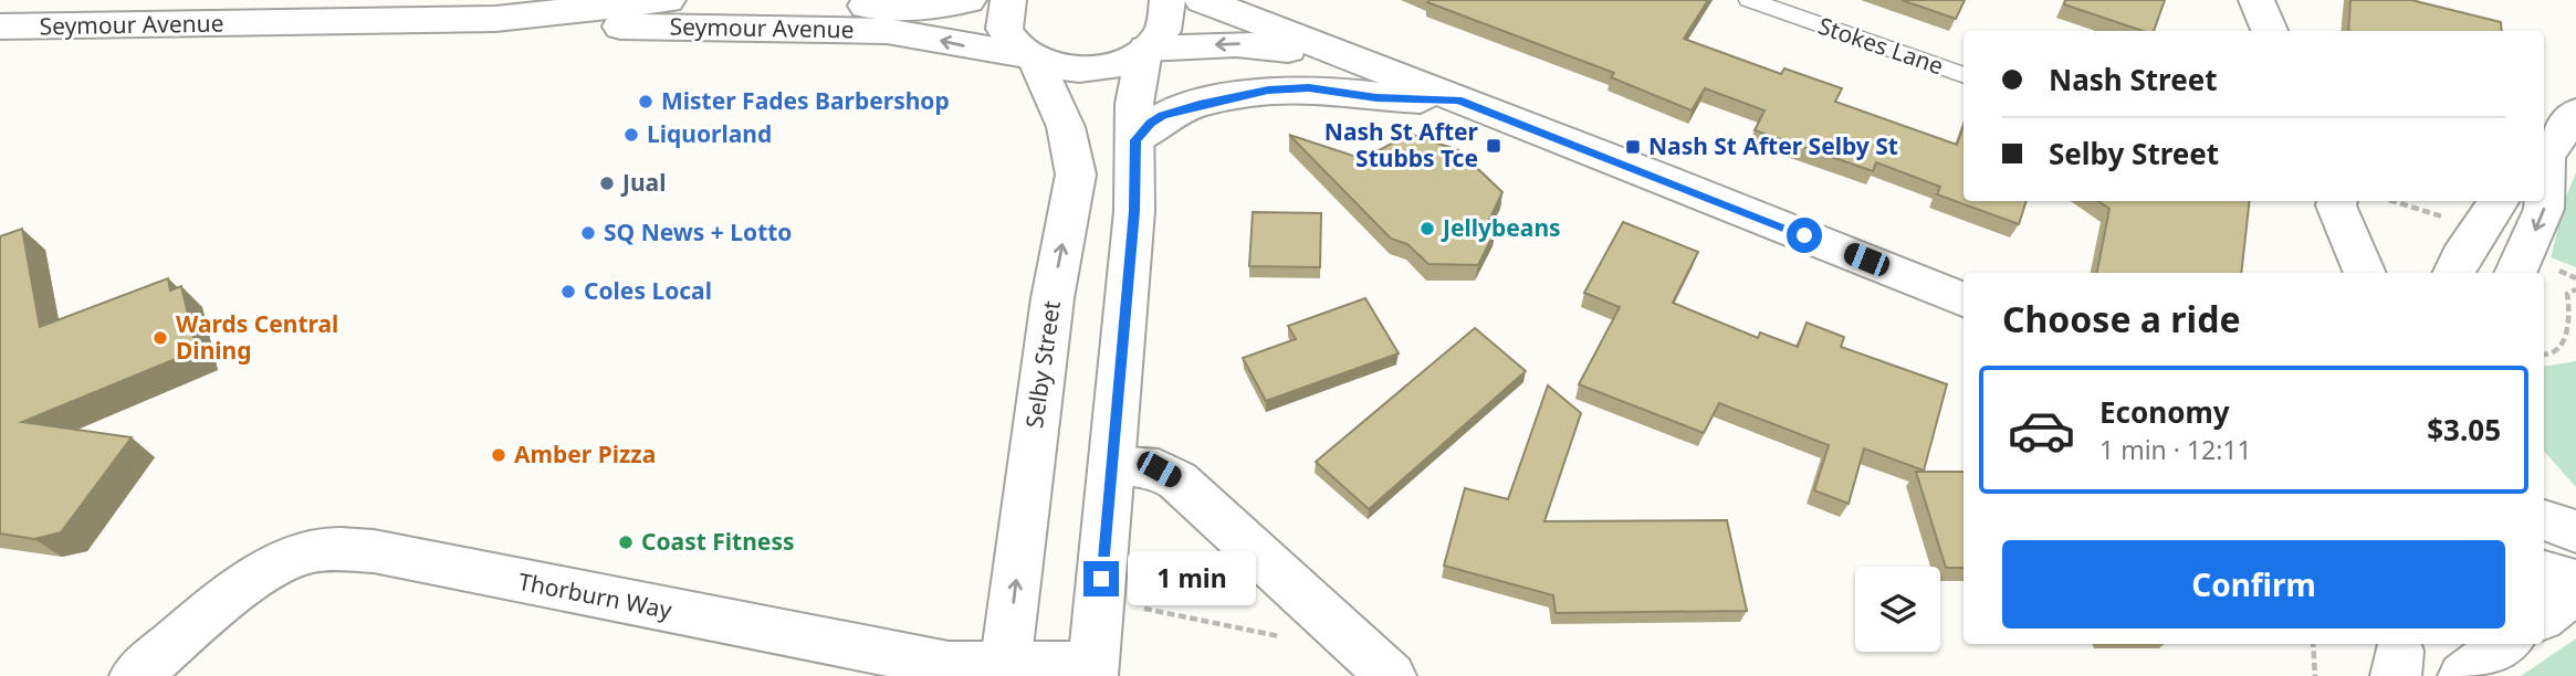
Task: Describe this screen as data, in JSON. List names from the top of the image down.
{
  "streets": {
    "street": ["Seymour Avenue", "Selby Street", "Thorburn Way"],
    "lane": ["Stokes Lane"]
  },
  "crossings": [
    ["Seymour Avenue", "Selby Street"],
    ["Selby Street", "Thorburn Way"]
  ],
  "places": {
    "other": [
      "Mister Fades Barbershop",
      "Liquorland",
      "Jual",
      "Jellybeans",
      "SQ News + Lotto",
      "Coles Local",
      "Wards Central Dining",
      "Amber Pizza",
      "Coast Fitness"
    ],
    "transit": ["Nash St After Stubbs Tce", "Nash St After Selby St"]
  },
  "page": {
    "banner": ["Nash Street", "Selby Street"],
    "heading": "Choose a ride",
    "list": [
      {
        "name": "Economy",
        "note": "1 min · 12:11",
        "value": "$3.05"
      }
    ],
    "buttons": "Confirm",
    "bubble": "1 min"
  }
}
